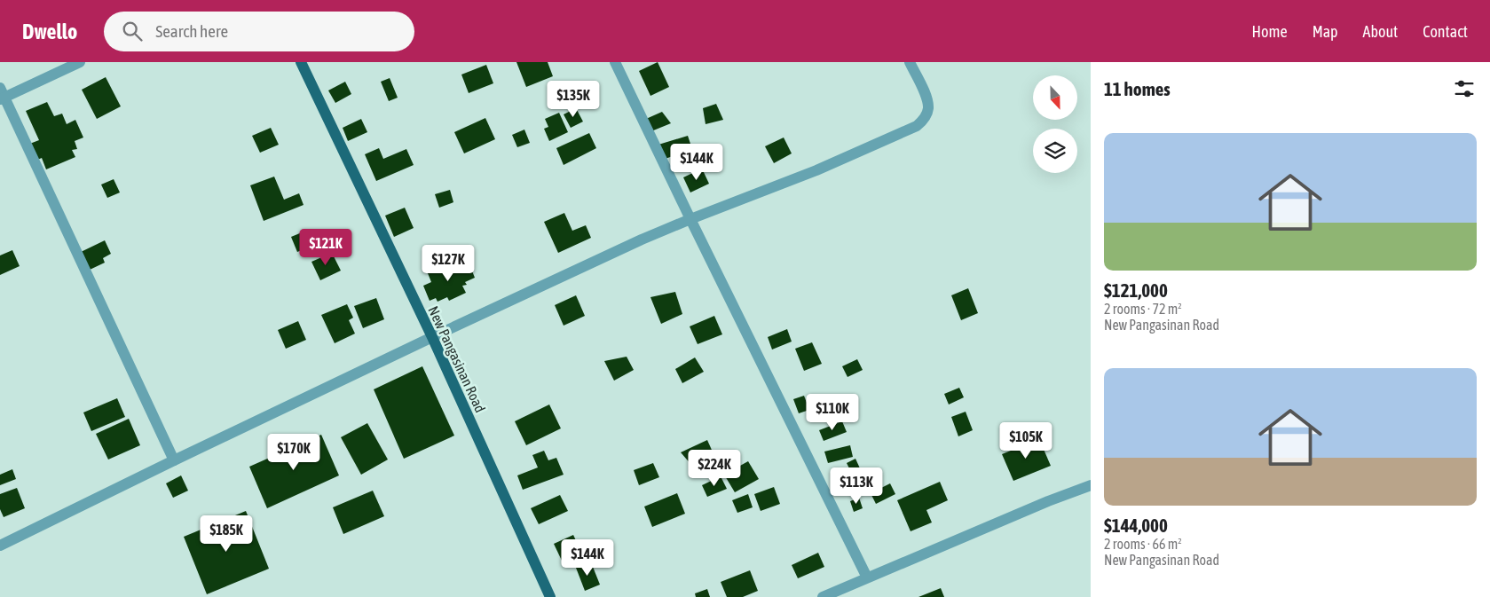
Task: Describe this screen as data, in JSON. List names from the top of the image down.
{
  "streets": {
    "main road": ["New Pangasinan Road"]
  },
  "north": "bottom",
  "page": {
    "header": "Dwello",
    "search": "Search here",
    "nav": [
      "Home",
      "Map",
      "About",
      "Contact"
    ],
    "heading": "11 homes",
    "price": [
      "$135K",
      "$144K",
      "$121K",
      "$127K",
      "$110K",
      "$105K",
      "$170K",
      "$224K",
      "$113K",
      "$185K",
      "$144K"
    ],
    "list": [
      {
        "name": "$121,000",
        "note": "2 rooms · 72 m² · New Pangasinan Road"
      },
      {
        "name": "$144,000",
        "note": "2 rooms · 66 m² · New Pangasinan Road"
      }
    ]
  }
}
